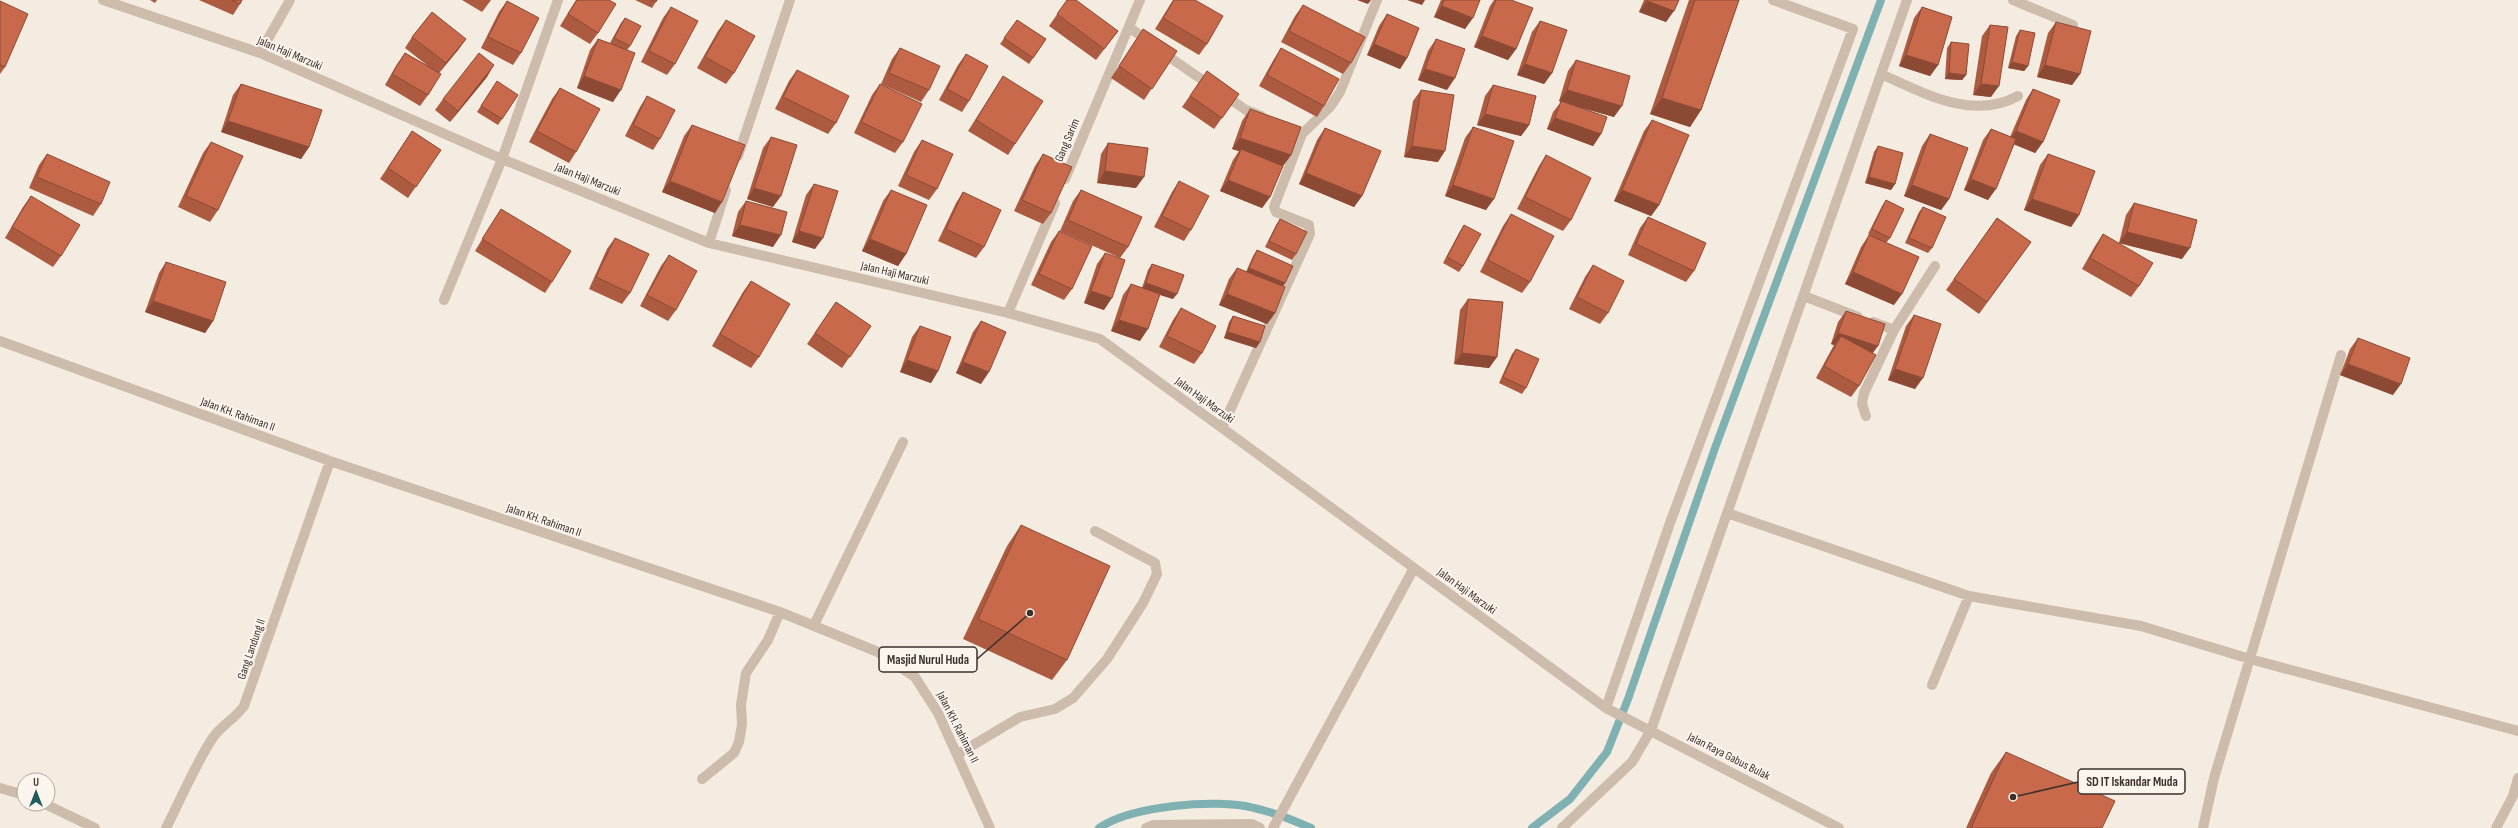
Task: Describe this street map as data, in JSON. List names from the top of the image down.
{
  "streets": {
    "street": [
      "Jalan Haji Marzuki",
      "Gang Sarim",
      "Jalan KH. Rahiman II",
      "Gang Landung II",
      "Jalan Raya Gabus Bulak"
    ]
  },
  "crossings": [
    ["Jalan Haji Marzuki", "Gang Sarim"],
    ["Jalan Haji Marzuki", "Jalan Raya Gabus Bulak"],
    ["Jalan KH. Rahiman II", "Gang Landung II"]
  ],
  "places": ["Masjid Nurul Huda", "SD IT Iskandar Muda"],
  "north": "top"
}
